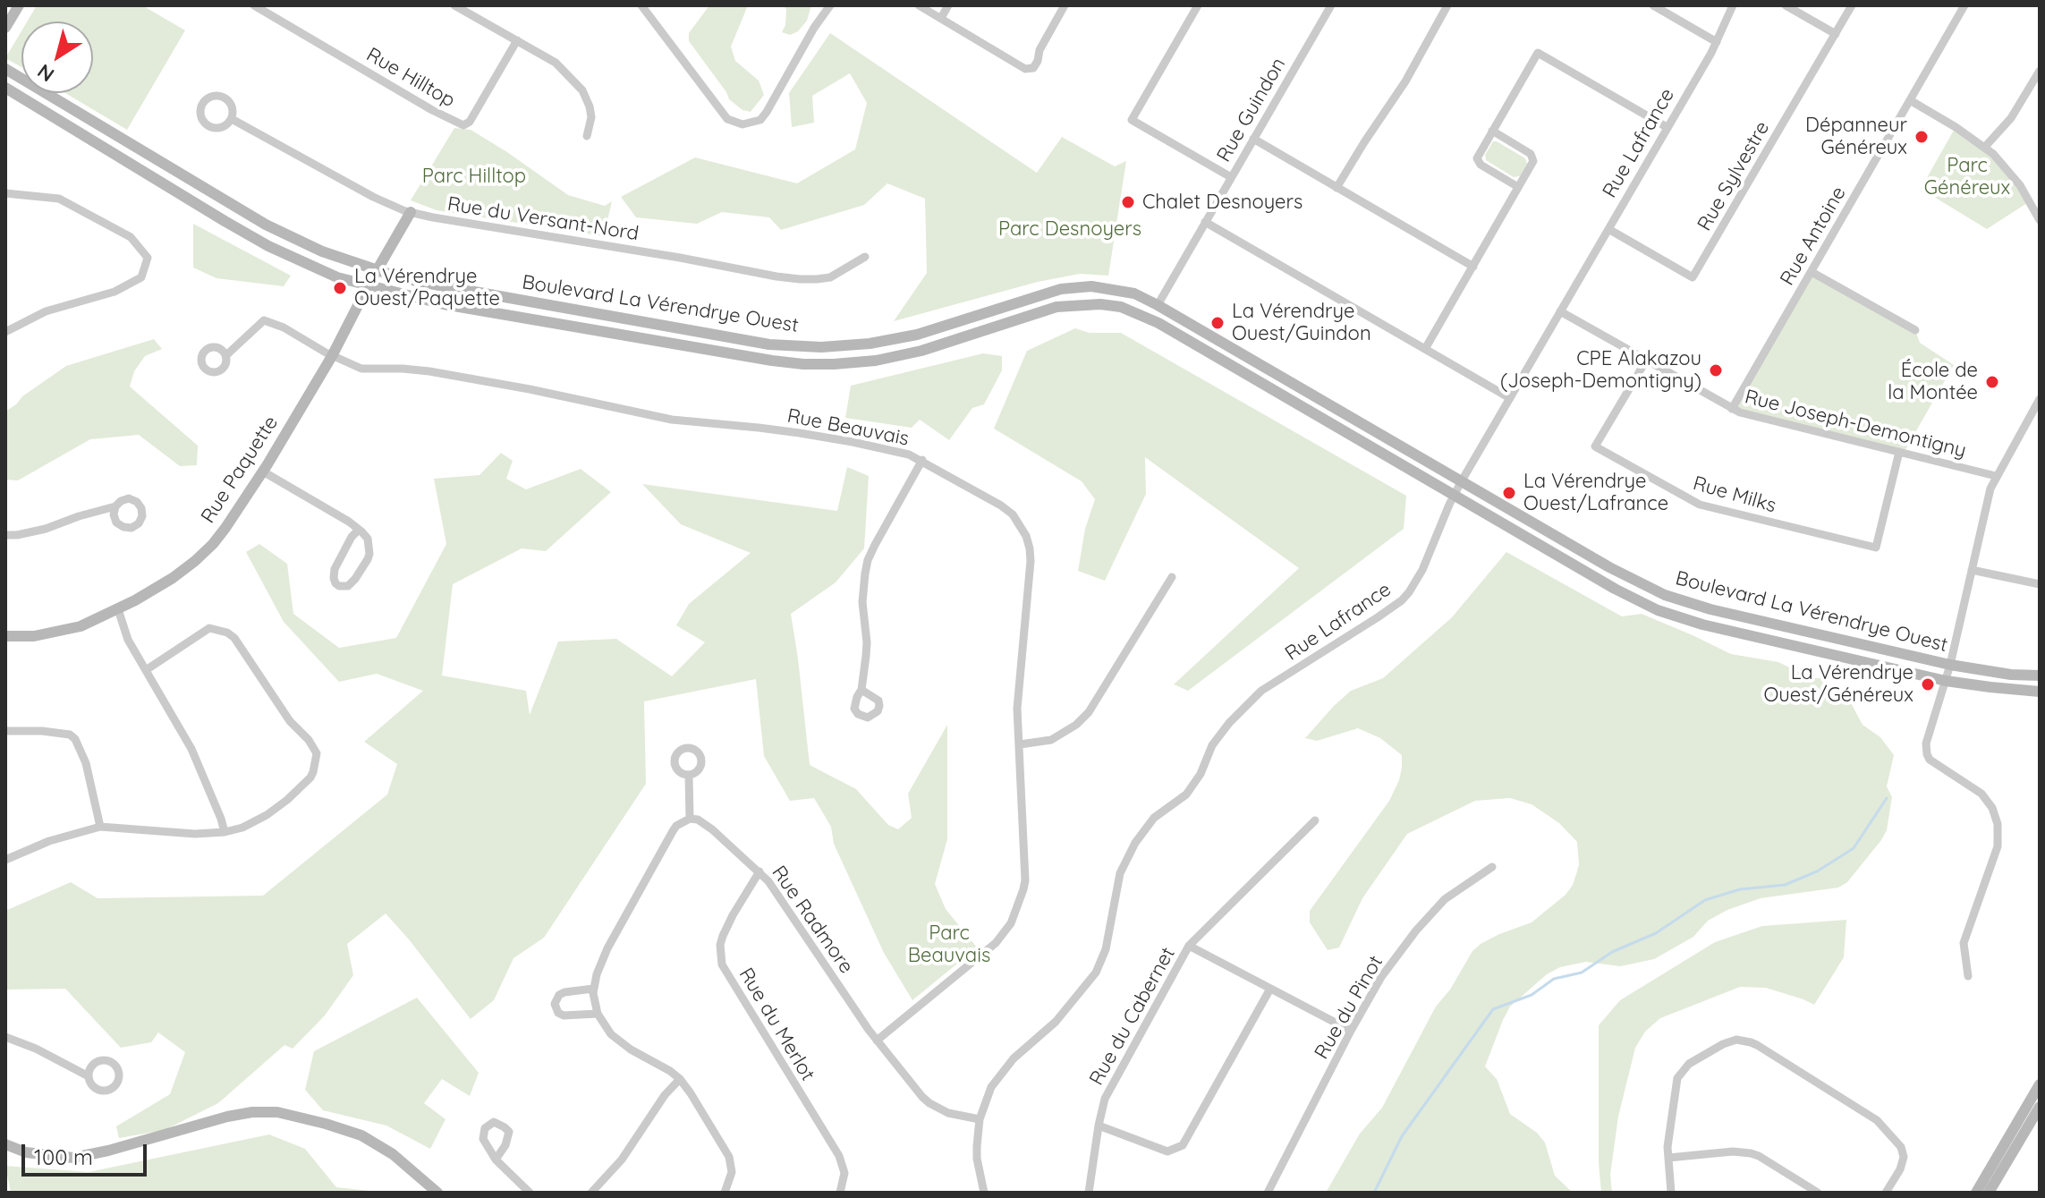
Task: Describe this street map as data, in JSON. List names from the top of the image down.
{
  "streets": {
    "main road": ["Boulevard La Vérendrye Ouest", "Rue Paquette"],
    "street": [
      "Rue Hilltop",
      "Rue Guindon",
      "Rue Lafrance",
      "Rue Sylvestre",
      "Rue du Versant-Nord",
      "Rue Antoine",
      "Rue Joseph-Demontigny",
      "Rue Beauvais",
      "Rue Milks",
      "Rue Radmore",
      "Rue du Pinot",
      "Rue du Cabernet",
      "Rue du Merlot"
    ]
  },
  "crossings": [
    ["Rue Guindon", "Boulevard La Vérendrye Ouest"],
    ["Rue Lafrance", "Rue Sylvestre"],
    ["Rue Lafrance", "Boulevard La Vérendrye Ouest"],
    ["Rue Lafrance", "Rue Joseph-Demontigny"],
    ["Rue Lafrance", "Rue Radmore"],
    ["Rue du Versant-Nord", "Rue Paquette"],
    ["Rue Antoine", "Rue Joseph-Demontigny"],
    ["Boulevard La Vérendrye Ouest", "Rue Paquette"],
    ["Rue Joseph-Demontigny", "Rue Milks"],
    ["Rue Beauvais", "Rue Paquette"],
    ["Rue Beauvais", "Rue Radmore"],
    ["Rue Radmore", "Rue du Merlot"]
  ],
  "parks": [
    "Parc Généreux",
    "Parc Hilltop",
    "Parc Desnoyers",
    "Parc Beauvais"
  ],
  "places": [
    "Dépanneur Généreux",
    "Chalet Desnoyers",
    "La Vérendrye Ouest/Paquette",
    "La Vérendrye Ouest/Guindon",
    "CPE Alakazou (Joseph-Demontigny)",
    "École de la Montée",
    "La Vérendrye Ouest/Lafrance",
    "La Vérendrye Ouest/Généreux"
  ],
  "scale_bar": "100 m",
  "north": "bottom left"
}
